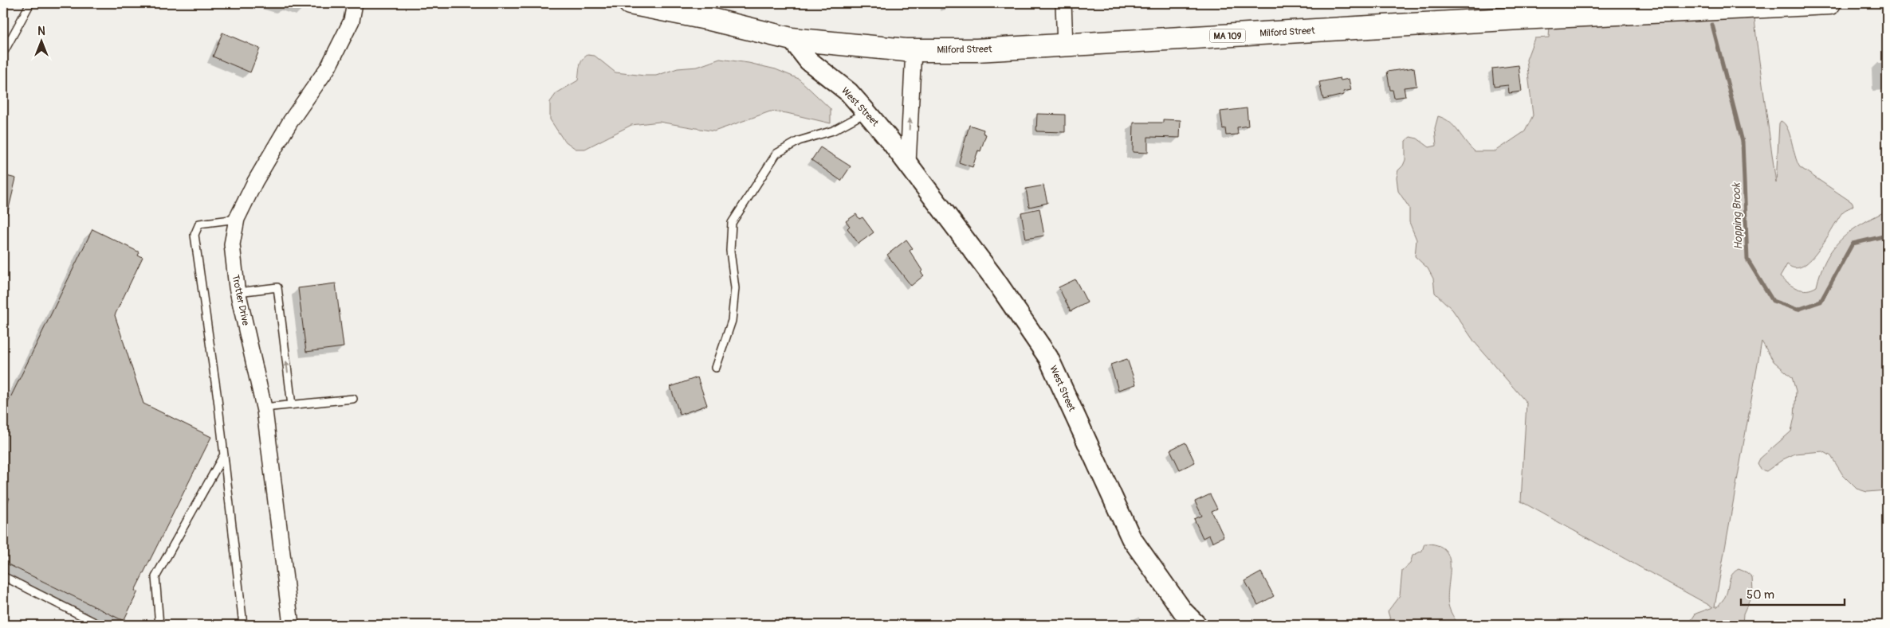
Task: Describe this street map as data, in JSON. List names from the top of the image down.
{
  "streets": {
    "main road": ["Milford Street", "MA 109"],
    "street": ["West Street", "Trotter Drive"]
  },
  "crossings": [
    ["Milford Street", "West Street"]
  ],
  "water": ["Hopping Brook"],
  "scale_bar": "50 m",
  "north": "top"
}
